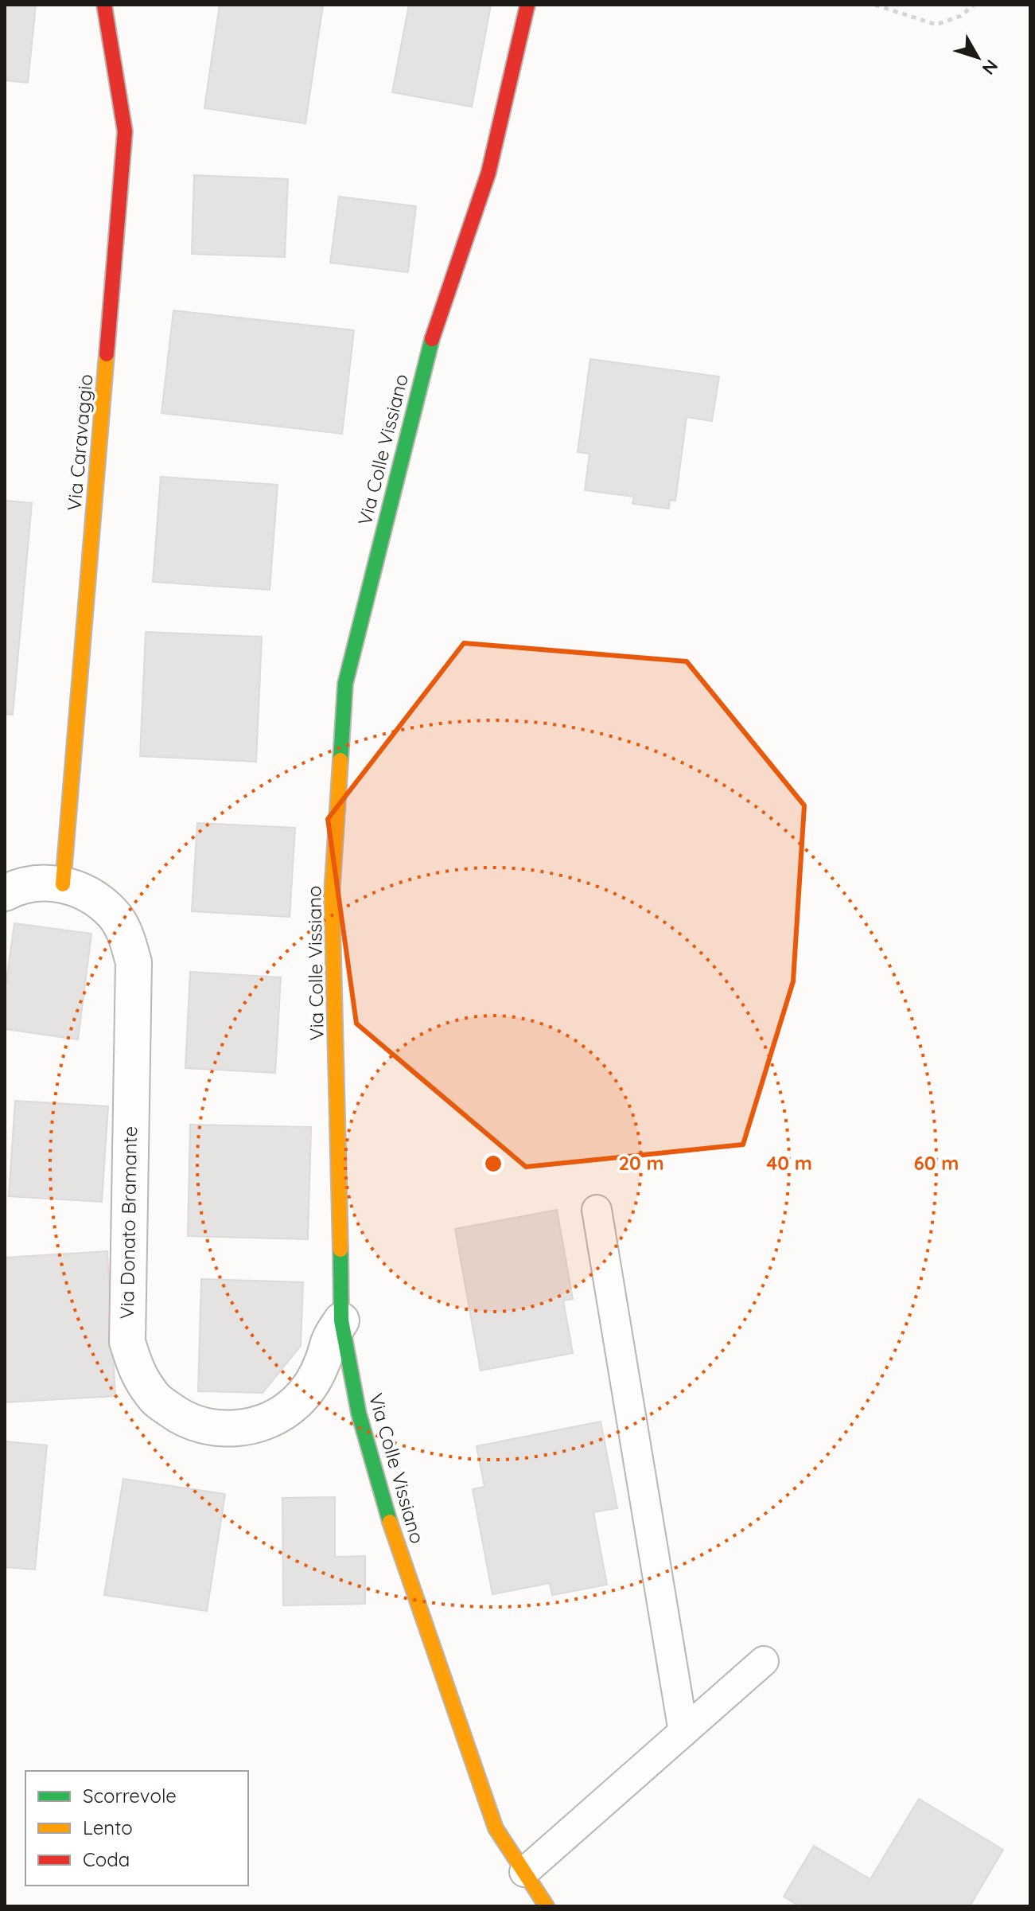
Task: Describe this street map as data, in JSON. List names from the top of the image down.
{
  "streets": {
    "street": ["Via Caravaggio", "Via Colle Vissiano", "Via Donato Bramante"]
  },
  "crossings": [
    ["Via Caravaggio", "Via Donato Bramante"],
    ["Via Colle Vissiano", "Via Donato Bramante"]
  ],
  "legend": ["Scorrevole", "Lento", "Coda"],
  "north": "bottom right",
  "rings": ["20 m", "40 m", "60 m"]
}
